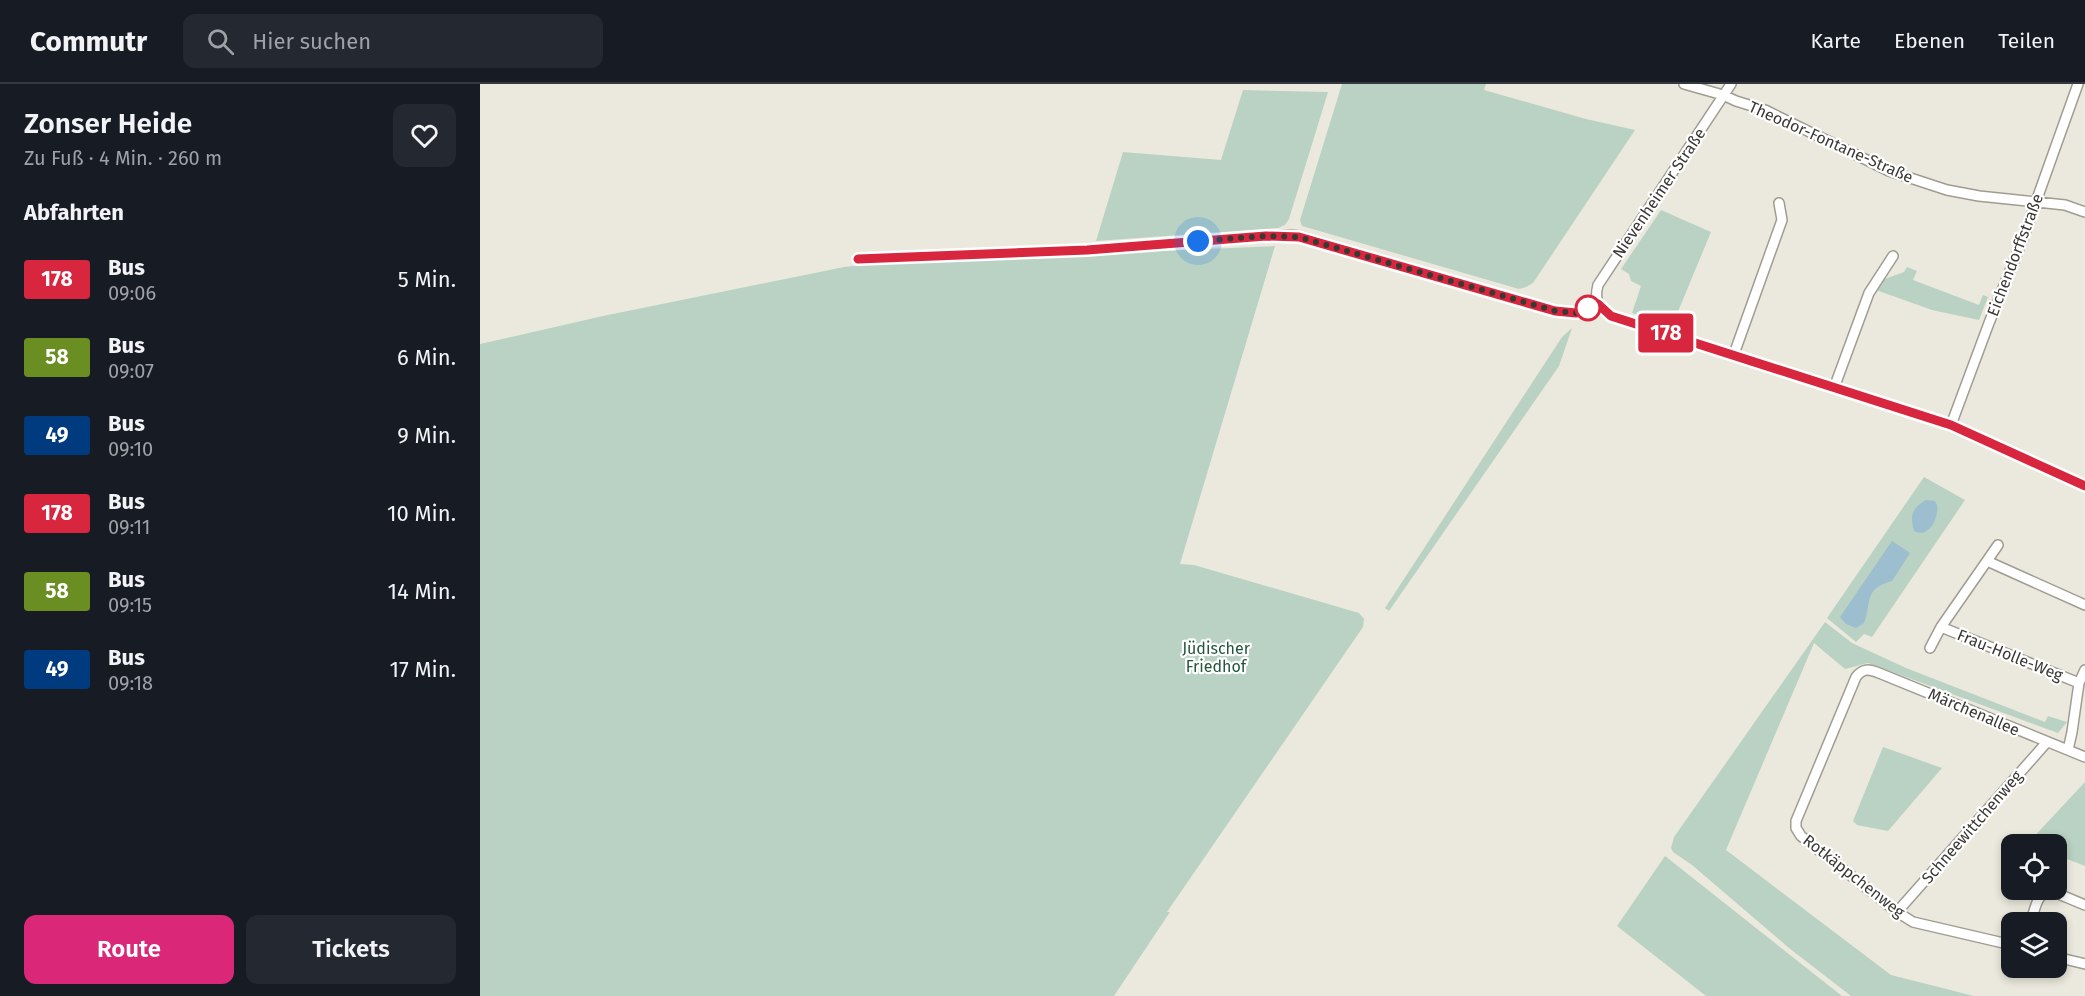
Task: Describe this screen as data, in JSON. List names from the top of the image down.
{
  "streets": {
    "street": [
      "Theodor-Fontane-Straße",
      "Nievenheimer Straße",
      "Eichendorffstraße",
      "Frau-Holle-Weg",
      "Märchenallee",
      "Schneewittchenweg",
      "Rotkäppchenweg"
    ]
  },
  "crossings": [
    ["Theodor-Fontane-Straße", "Nievenheimer Straße"],
    ["Theodor-Fontane-Straße", "Eichendorffstraße"],
    ["Frau-Holle-Weg", "Märchenallee"],
    ["Märchenallee", "Schneewittchenweg"],
    ["Märchenallee", "Rotkäppchenweg"],
    ["Schneewittchenweg", "Rotkäppchenweg"]
  ],
  "parks": ["Jüdischer Friedhof"],
  "lines": ["bus line 178"],
  "page": {
    "header": "Commutr",
    "search": "Hier suchen",
    "nav": ["Karte", "Ebenen", "Teilen"],
    "heading": [
      ["Zonser Heide", "Zu Fuß · 4 Min. · 260 m"],
      "Abfahrten"
    ],
    "on_map": "178",
    "list": [
      {
        "mark": "178",
        "name": "Bus",
        "note": "09:06",
        "value": "5 Min."
      },
      {
        "mark": "58",
        "name": "Bus",
        "note": "09:07",
        "value": "6 Min."
      },
      {
        "mark": "49",
        "name": "Bus",
        "note": "09:10",
        "value": "9 Min."
      },
      {
        "mark": "178",
        "name": "Bus",
        "note": "09:11",
        "value": "10 Min."
      },
      {
        "mark": "58",
        "name": "Bus",
        "note": "09:15",
        "value": "14 Min."
      },
      {
        "mark": "49",
        "name": "Bus",
        "note": "09:18",
        "value": "17 Min."
      }
    ],
    "buttons": ["Route", "Tickets"]
  }
}
